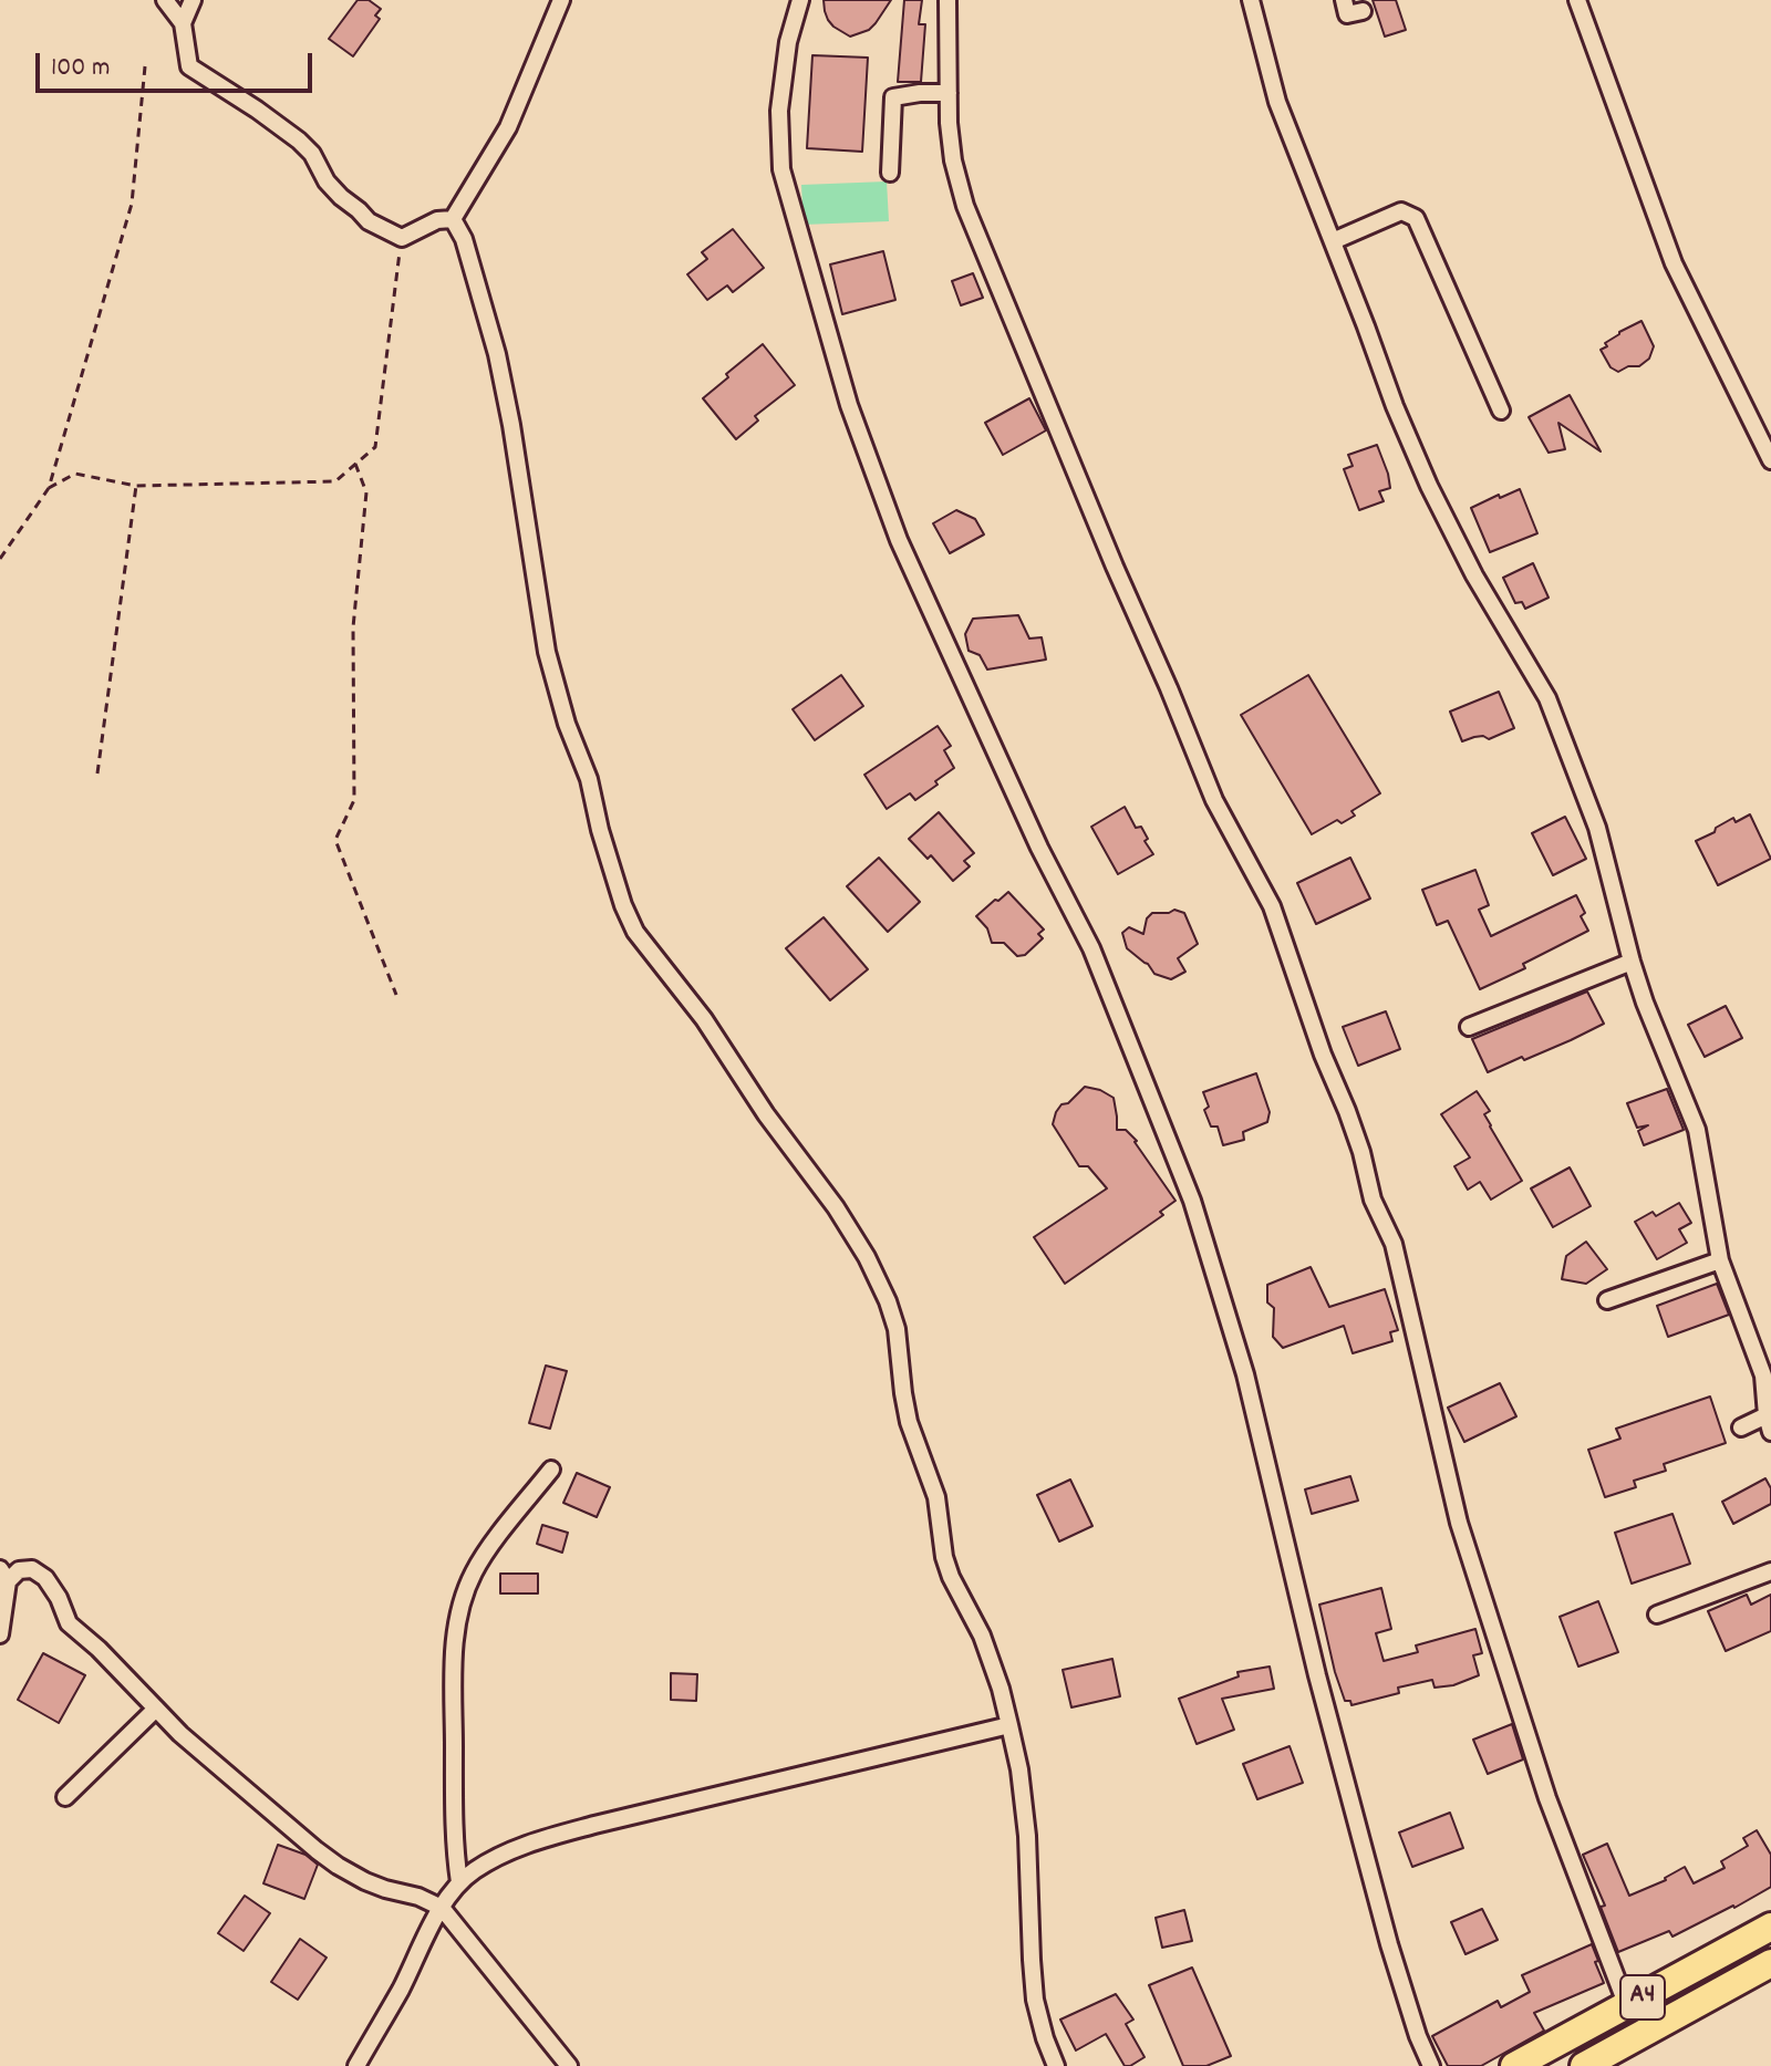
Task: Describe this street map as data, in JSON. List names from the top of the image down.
{
  "streets": {
    "highway": ["A4"]
  },
  "scale_bar": "100 m"
}
